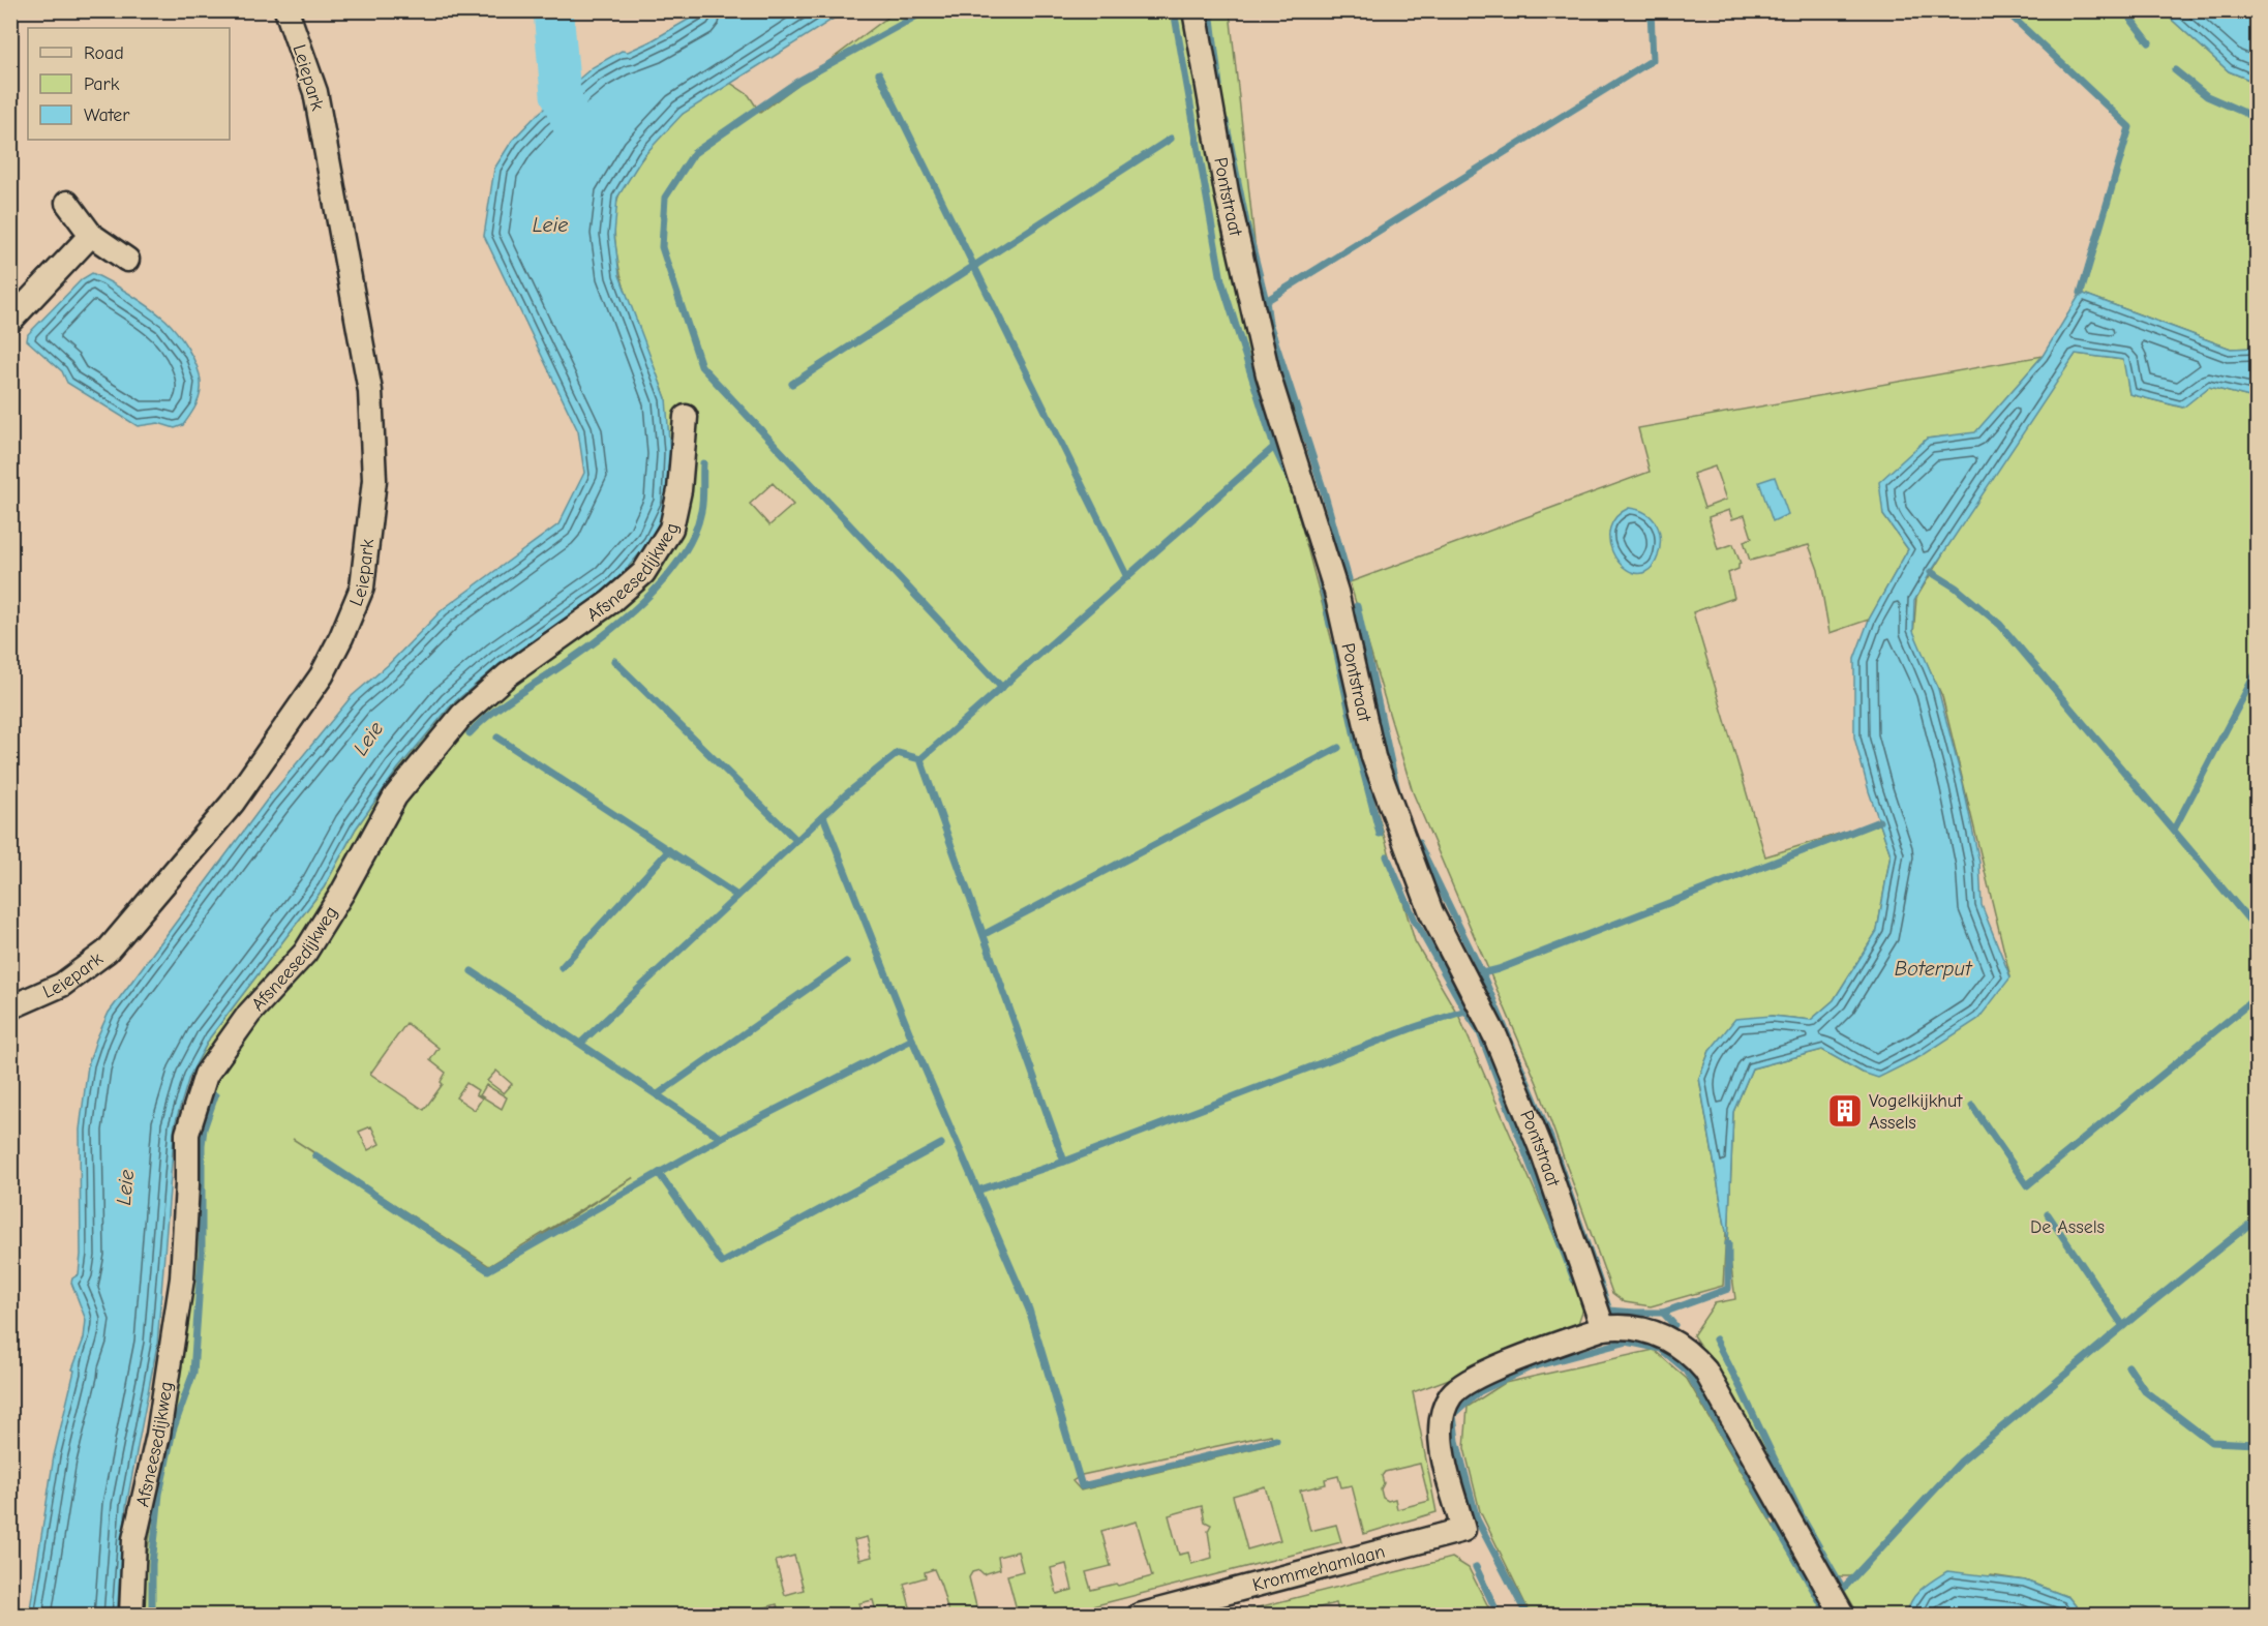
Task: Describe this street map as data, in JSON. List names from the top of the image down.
{
  "streets": {
    "street": [
      "Leiepark",
      "Pontstraat",
      "Afsneesedijkweg",
      "Krommehamlaan"
    ]
  },
  "crossings": [
    ["Pontstraat", "Krommehamlaan"]
  ],
  "water": ["Leie", "Boterput"],
  "parks": ["De Assels"],
  "places": {
    "building": ["Vogelkijkhut Assels"]
  },
  "legend": ["Road", "Park", "Water"]
}
